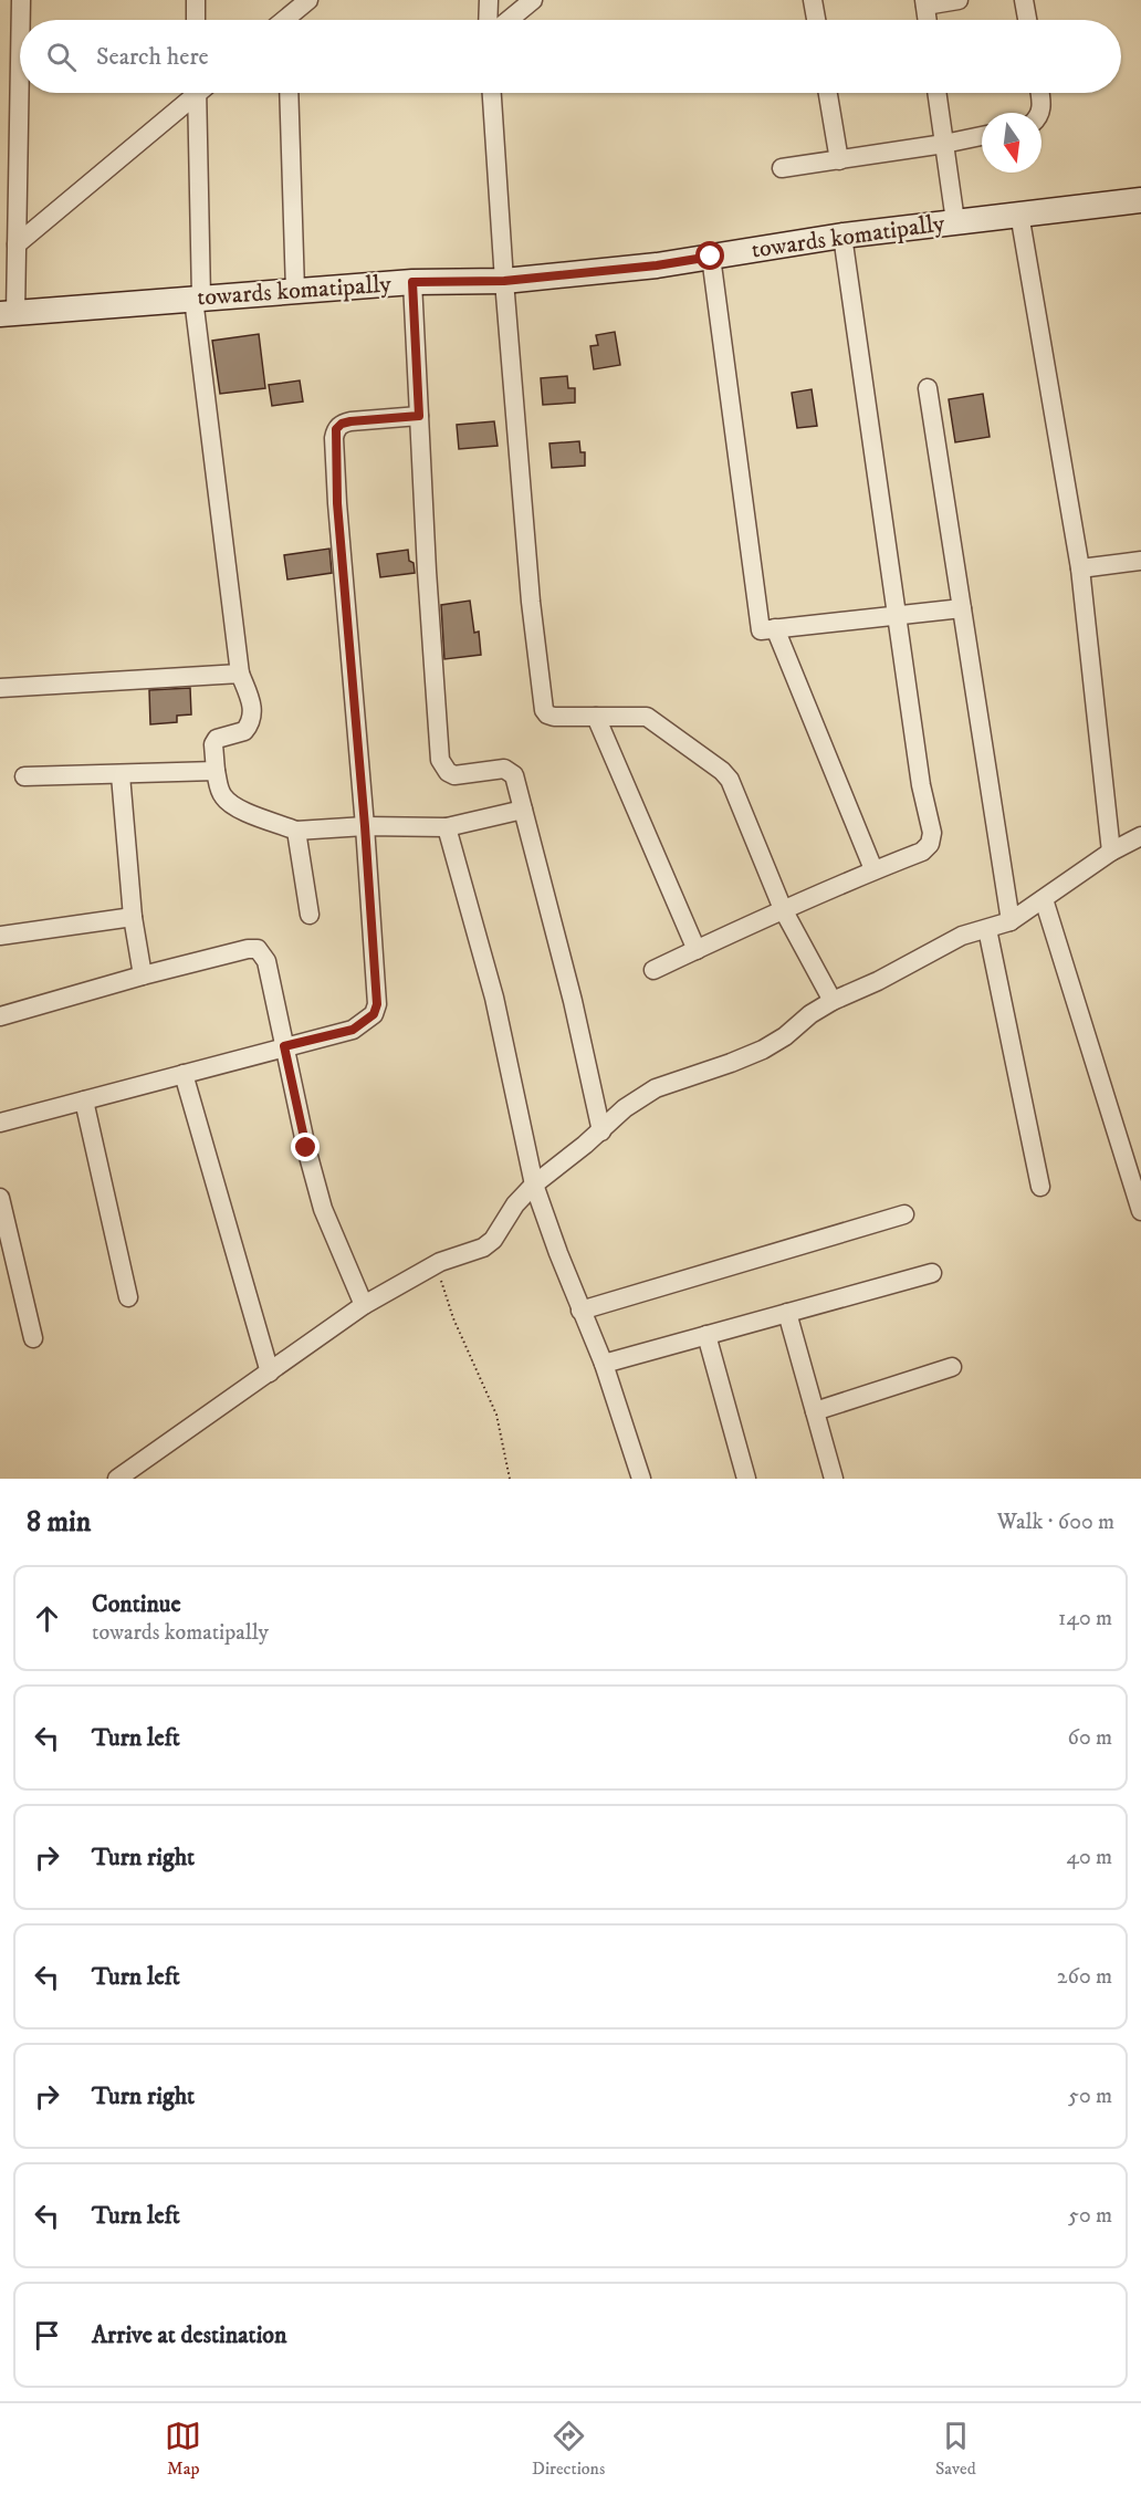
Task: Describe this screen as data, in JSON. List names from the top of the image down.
{
  "streets": {
    "street": ["towards komatipally"]
  },
  "north": "bottom",
  "page": {
    "search": "Search here",
    "heading": ["8 min", "Walk · 600 m"],
    "list": [
      ["Continue", "towards komatipally", "140 m"],
      ["Turn left", "60 m"],
      ["Turn right", "40 m"],
      ["Turn left", "260 m"],
      ["Turn right", "50 m"],
      ["Turn left", "50 m"],
      "Arrive at destination"
    ],
    "nav": ["Map", "Directions", "Saved"]
  }
}
